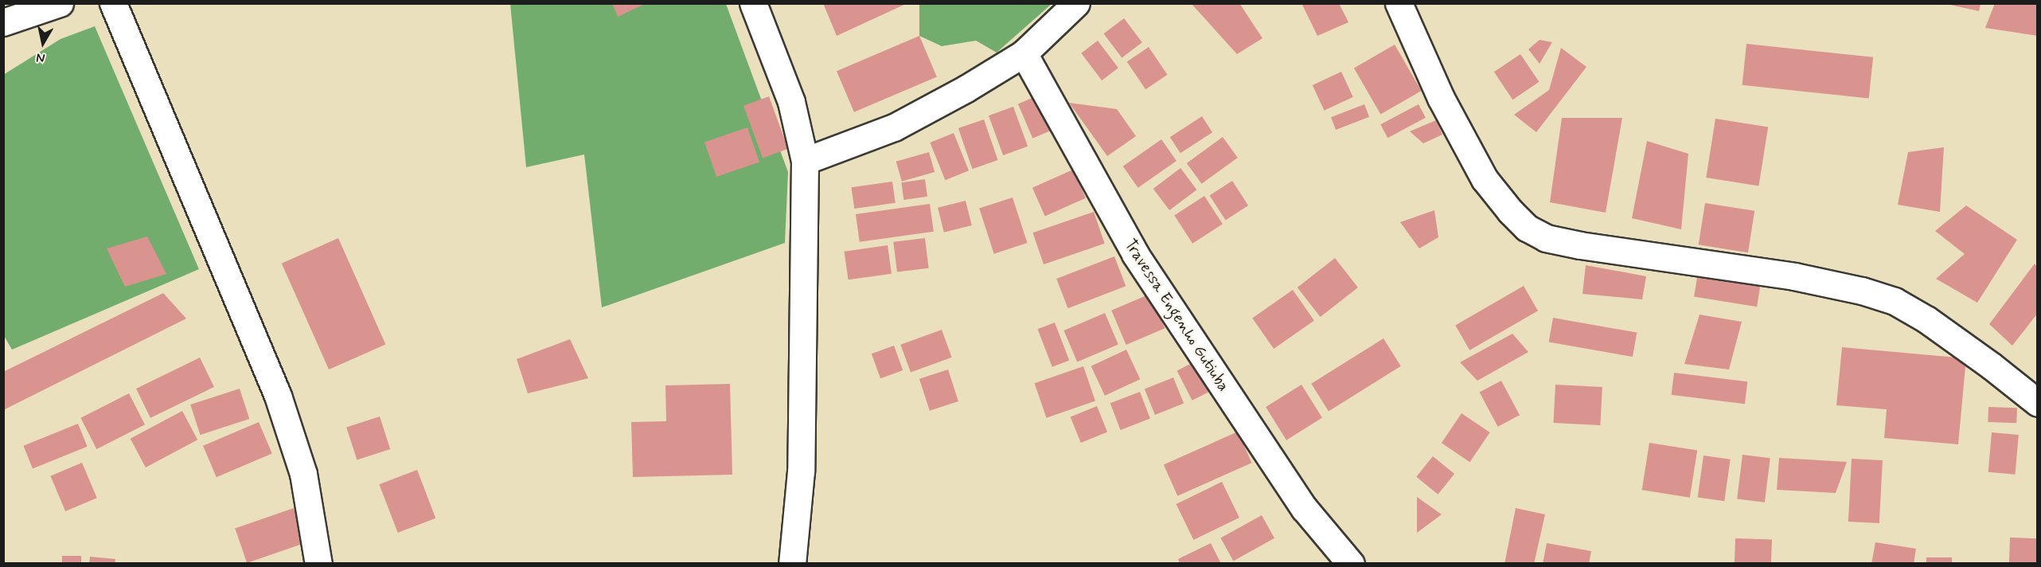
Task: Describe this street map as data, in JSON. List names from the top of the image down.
{
  "streets": {
    "street": ["Travessa Engenho Gutiuba"]
  },
  "north": "bottom"
}
